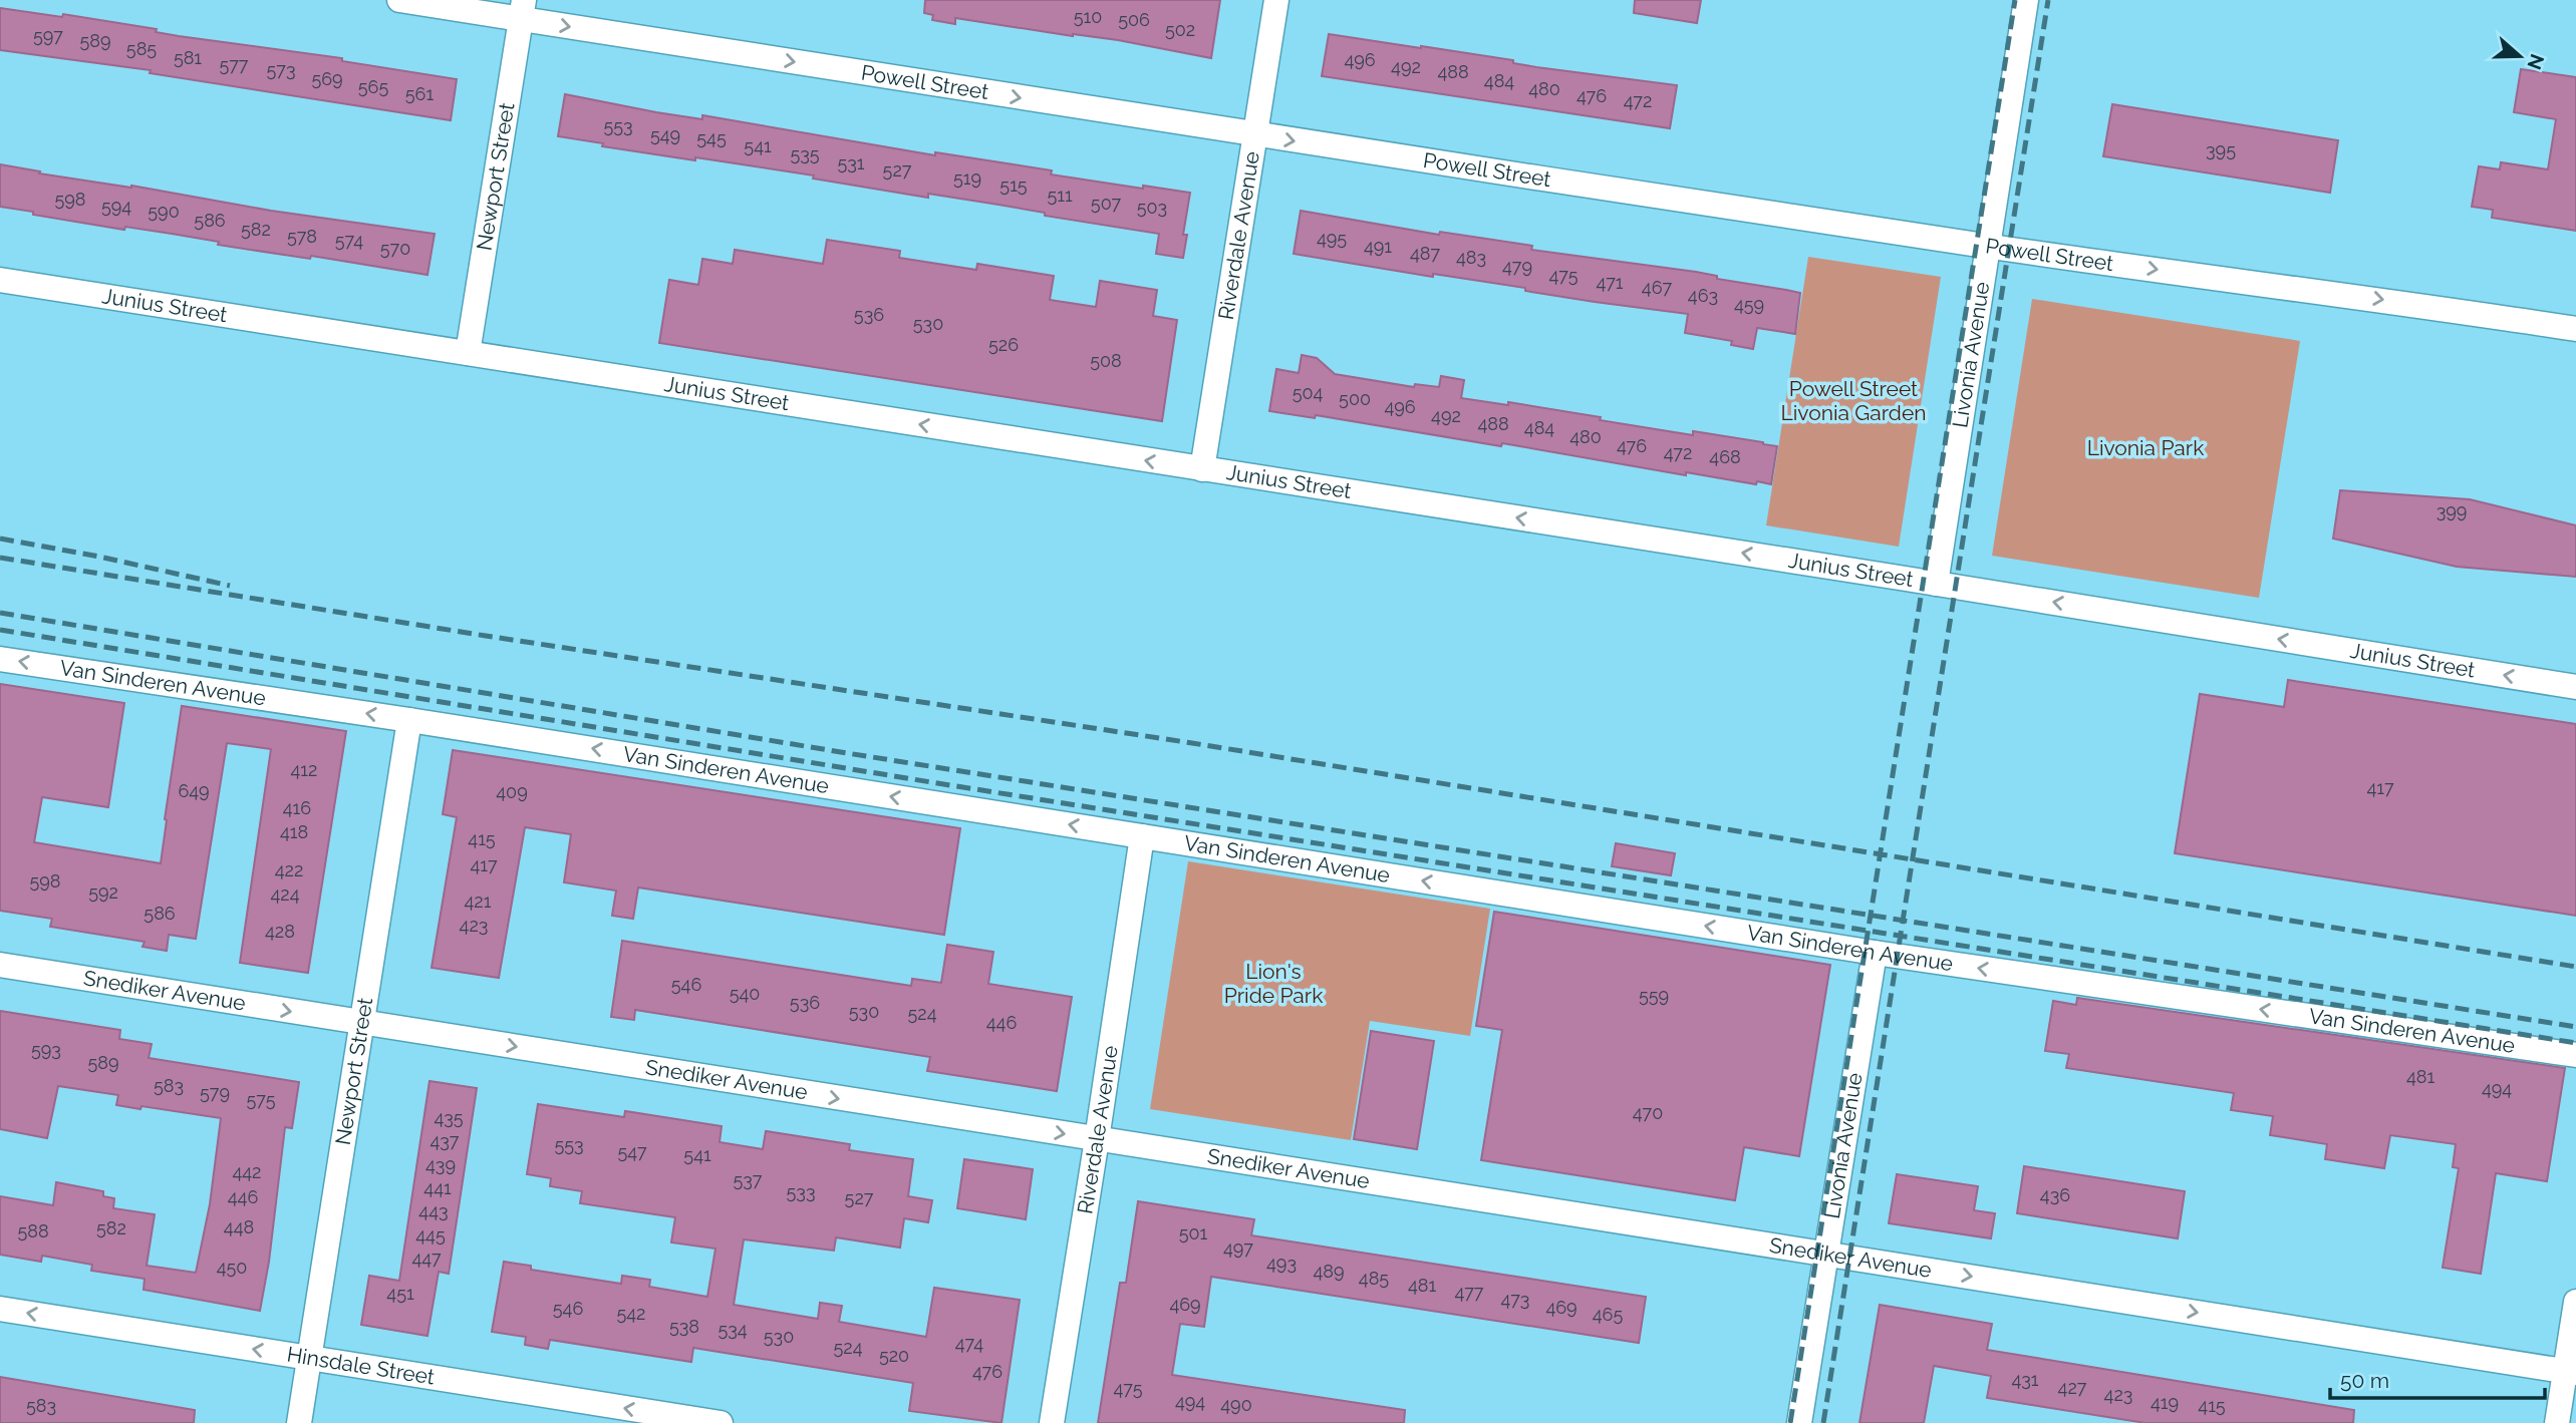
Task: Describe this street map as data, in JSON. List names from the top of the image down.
{
  "streets": {
    "street": [
      "Powell Street",
      "Newport Street",
      "Riverdale Avenue",
      "Junius Street",
      "Livonia Avenue",
      "Van Sinderen Avenue",
      "Snediker Avenue",
      "Hinsdale Street"
    ]
  },
  "crossings": [
    ["Powell Street", "Newport Street"],
    ["Powell Street", "Riverdale Avenue"],
    ["Powell Street", "Livonia Avenue"],
    ["Newport Street", "Junius Street"],
    ["Newport Street", "Van Sinderen Avenue"],
    ["Newport Street", "Snediker Avenue"],
    ["Newport Street", "Hinsdale Street"],
    ["Riverdale Avenue", "Junius Street"],
    ["Riverdale Avenue", "Van Sinderen Avenue"],
    ["Riverdale Avenue", "Snediker Avenue"],
    ["Junius Street", "Livonia Avenue"],
    ["Livonia Avenue", "Van Sinderen Avenue"],
    ["Livonia Avenue", "Snediker Avenue"]
  ],
  "one_way": [
    "Powell Street",
    "Junius Street",
    "Van Sinderen Avenue",
    "Snediker Avenue",
    "Hinsdale Street"
  ],
  "parks": ["Powell Street Livonia Garden", "Livonia Park", "Lion's Pride Park"],
  "house_numbers": [
    "510",
    "506",
    "502",
    "597",
    "589",
    "585",
    "581",
    "496",
    "577",
    "492",
    "573",
    "488",
    "569",
    "484",
    "565",
    "480",
    "561",
    "476",
    "472",
    "553",
    "549",
    "545",
    "541",
    "395",
    "535",
    "531",
    "527",
    "519",
    "515",
    "511",
    "598",
    "507",
    "594",
    "503",
    "590",
    "586",
    "582",
    "578",
    "495",
    "574",
    "491",
    "570",
    "487",
    "483",
    "479",
    "475",
    "471",
    "467",
    "463",
    "459",
    "536",
    "530",
    "526",
    "508",
    "504",
    "500",
    "496",
    "492",
    "488",
    "484",
    "480",
    "476",
    "472",
    "468",
    "399",
    "412",
    "417",
    "649",
    "409",
    "416",
    "418",
    "415",
    "417",
    "422",
    "598",
    "592",
    "424",
    "421",
    "586",
    "423",
    "428",
    "546",
    "540",
    "559",
    "536",
    "530",
    "524",
    "446",
    "593",
    "589",
    "481",
    "583",
    "494",
    "579",
    "575",
    "470",
    "435",
    "437",
    "553",
    "547",
    "541",
    "439",
    "442",
    "537",
    "441",
    "533",
    "436",
    "446",
    "527",
    "443",
    "448",
    "582",
    "588",
    "501",
    "445",
    "497",
    "447",
    "493",
    "450",
    "489",
    "485",
    "481",
    "477",
    "451",
    "473",
    "469",
    "469",
    "546",
    "542",
    "465",
    "538",
    "534",
    "530",
    "474",
    "524",
    "520",
    "476",
    "431",
    "427",
    "475",
    "423",
    "494",
    "419",
    "490",
    "583",
    "415"
  ],
  "scale_bar": "50 m",
  "north": "right"
}
